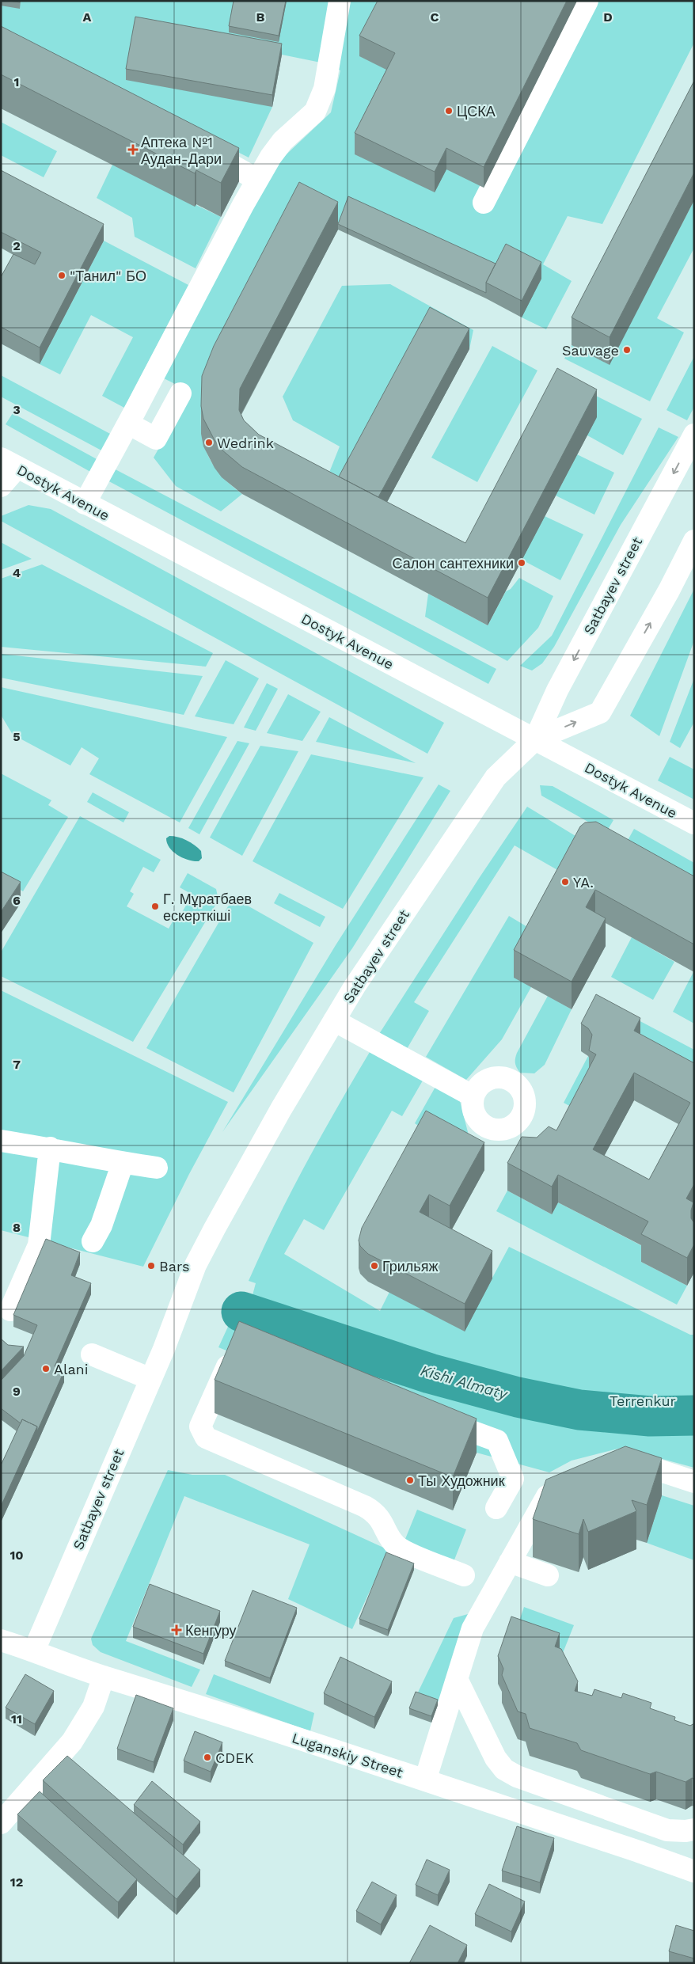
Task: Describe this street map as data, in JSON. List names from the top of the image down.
{
  "streets": {
    "street": ["Dostyk Avenue", "Satbayev street", "Luganskiy Street"]
  },
  "crossings": [
    ["Dostyk Avenue", "Satbayev street"],
    ["Satbayev street", "Luganskiy Street"]
  ],
  "water": ["Kіshі Almaty"],
  "parks": ["Terrenkur"],
  "places": {
    "other": [
      "ЦСКА",
      "\"Танил\" БО",
      "Sauvage",
      "Wedrink",
      "Салон сантехники",
      "YA.",
      "Г. Мұратбаев ескерткіші",
      "Bars",
      "Грильяж",
      "Alani",
      "Ты Художник",
      "CDEK"
    ],
    "health": ["Аптека №1 Аудан-Дари", "Кенгуру"]
  },
  "grid": {
    "columns": [
      "A",
      "B",
      "C",
      "D"
    ],
    "rows": [
      "1",
      "2",
      "3",
      "4",
      "5",
      "6",
      "7",
      "8",
      "9",
      "10",
      "11",
      "12"
    ]
  }
}
